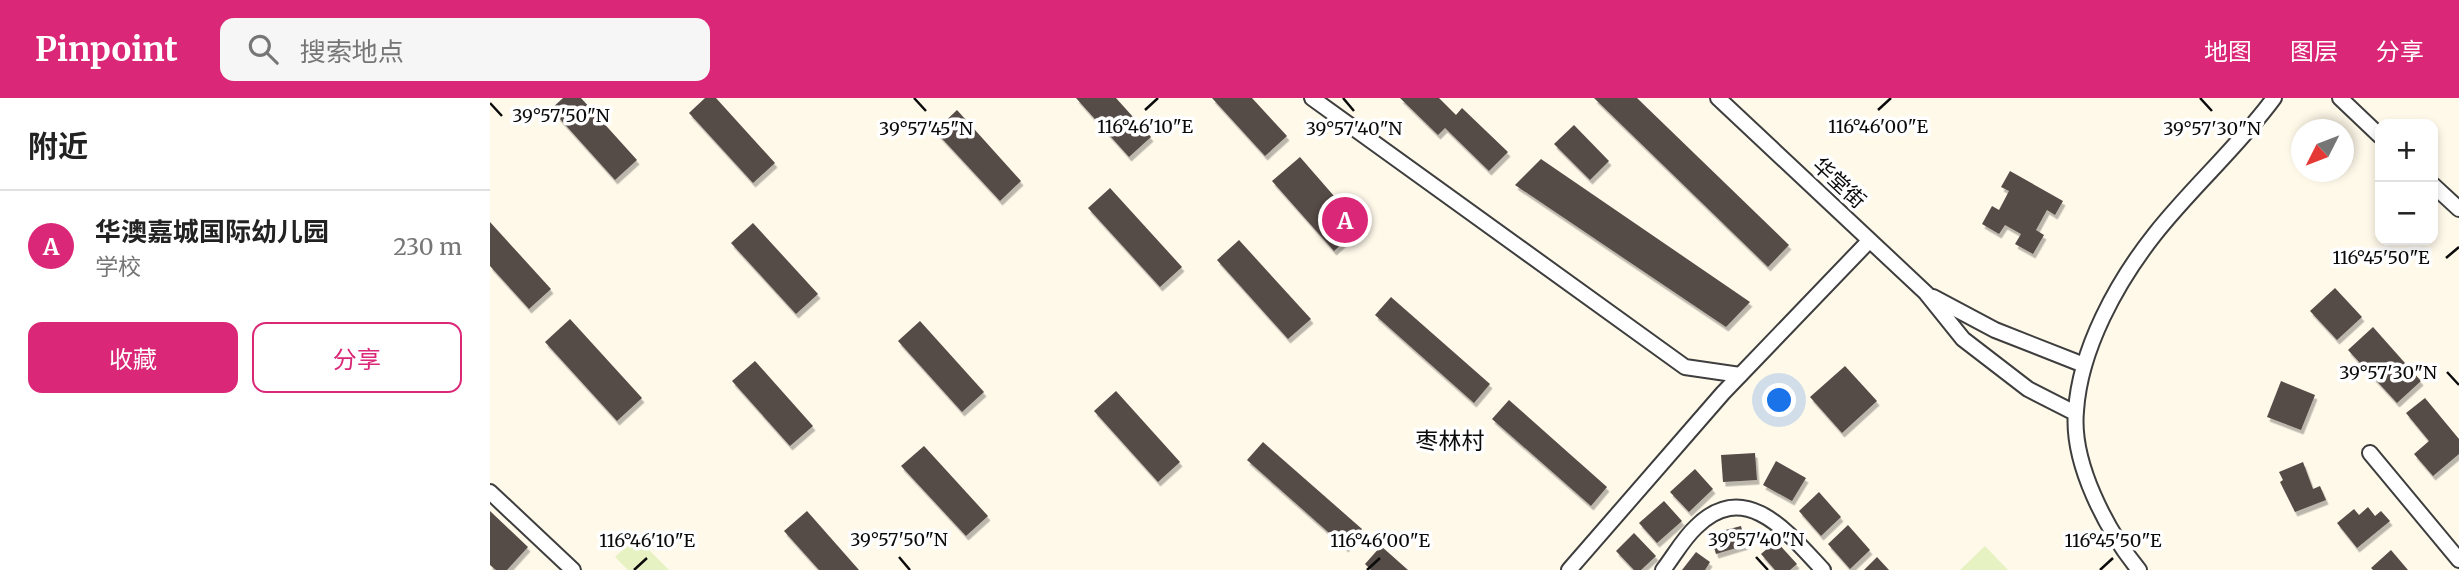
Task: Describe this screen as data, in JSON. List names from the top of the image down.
{
  "streets": {
    "street": ["华堂街"]
  },
  "districts": ["枣林村"],
  "north": "bottom left",
  "page": {
    "header": "Pinpoint",
    "search": "搜索地点",
    "nav": ["地图", "图层", "分享"],
    "heading": "附近",
    "map_buttons": ["+", "−"],
    "list": [
      {
        "mark": "A",
        "name": "华澳嘉城国际幼儿园",
        "note": "学校",
        "value": "230 m"
      }
    ],
    "pins": "A",
    "buttons": ["收藏", "分享"]
  },
  "coordinates": [
    "39°57'50\"N",
    "116°46'10\"E",
    "116°46'00\"E",
    "39°57'40\"N",
    "39°57'45\"N",
    "39°57'30\"N",
    "116°45'50\"E"
  ]
}
